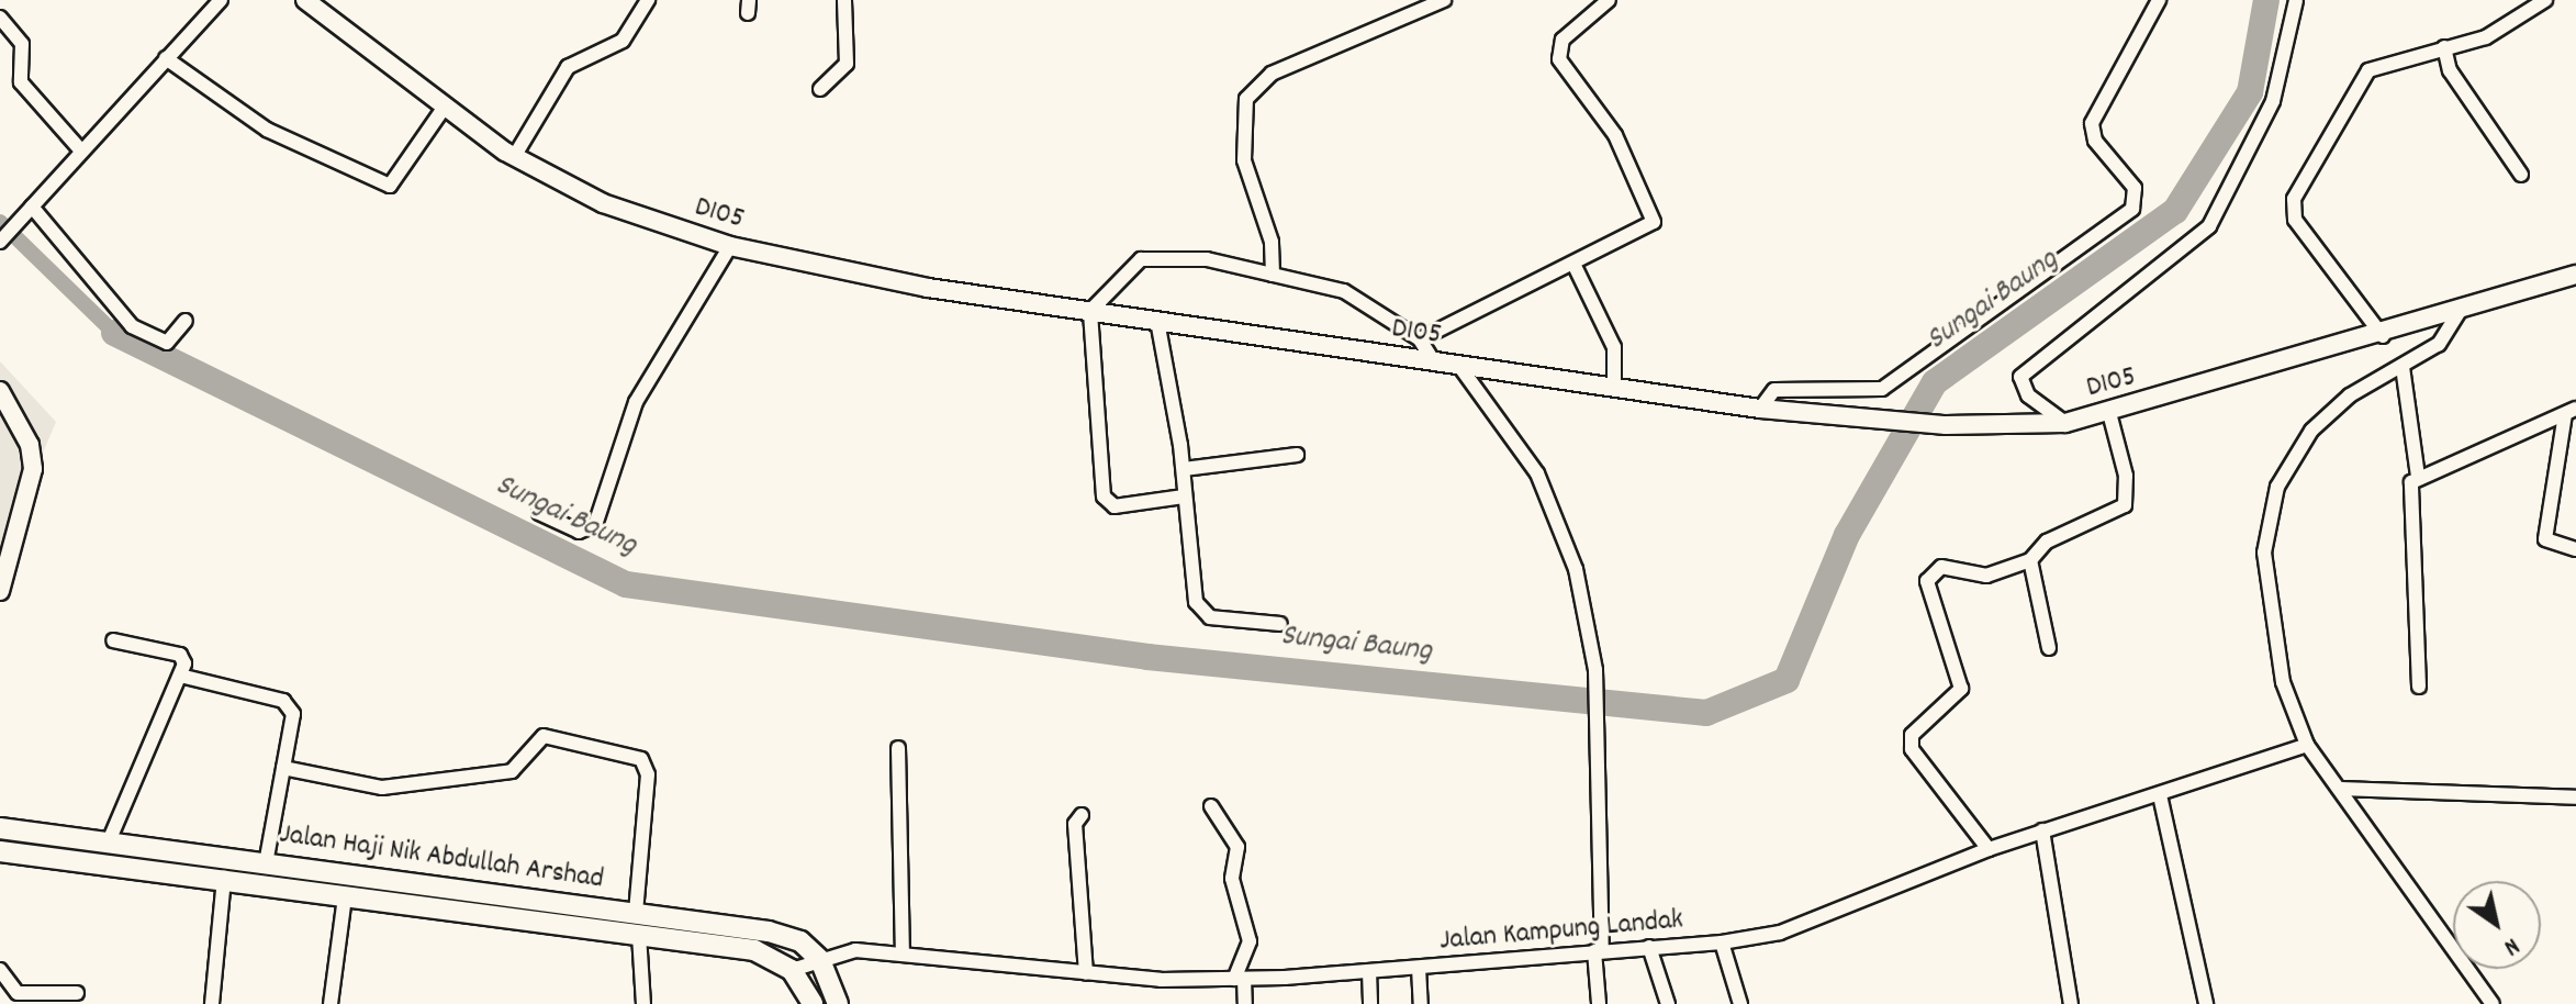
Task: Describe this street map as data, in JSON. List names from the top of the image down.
{
  "streets": {
    "main road": ["Jalan Haji Nik Abdullah Arshad"],
    "street": ["D105", "Jalan Kampung Landak"]
  },
  "crossings": [
    ["Jalan Haji Nik Abdullah Arshad", "Jalan Kampung Landak"]
  ],
  "water": ["Sungai Baung"],
  "north": "bottom right"
}
